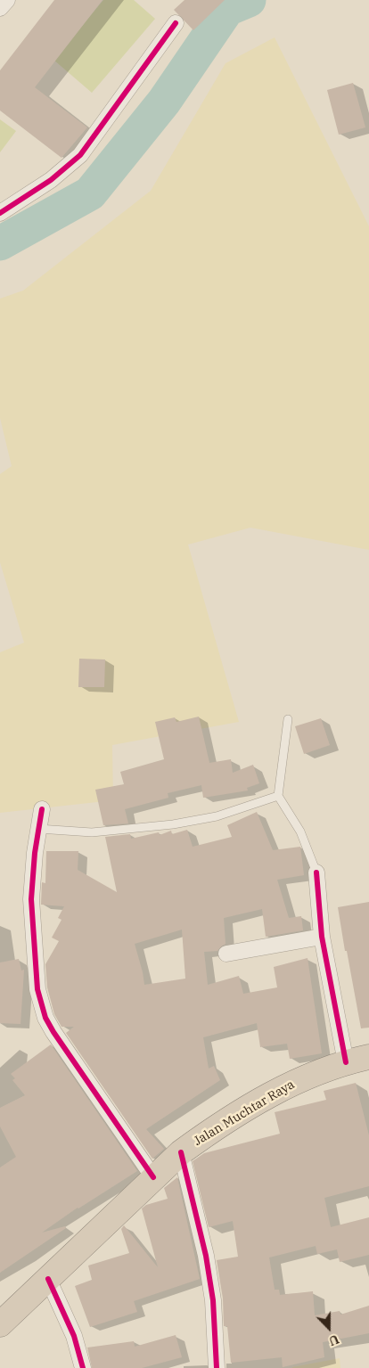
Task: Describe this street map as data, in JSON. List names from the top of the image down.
{
  "streets": {
    "highway": ["Jalan Muchtar Raya"]
  },
  "north": "bottom"
}
